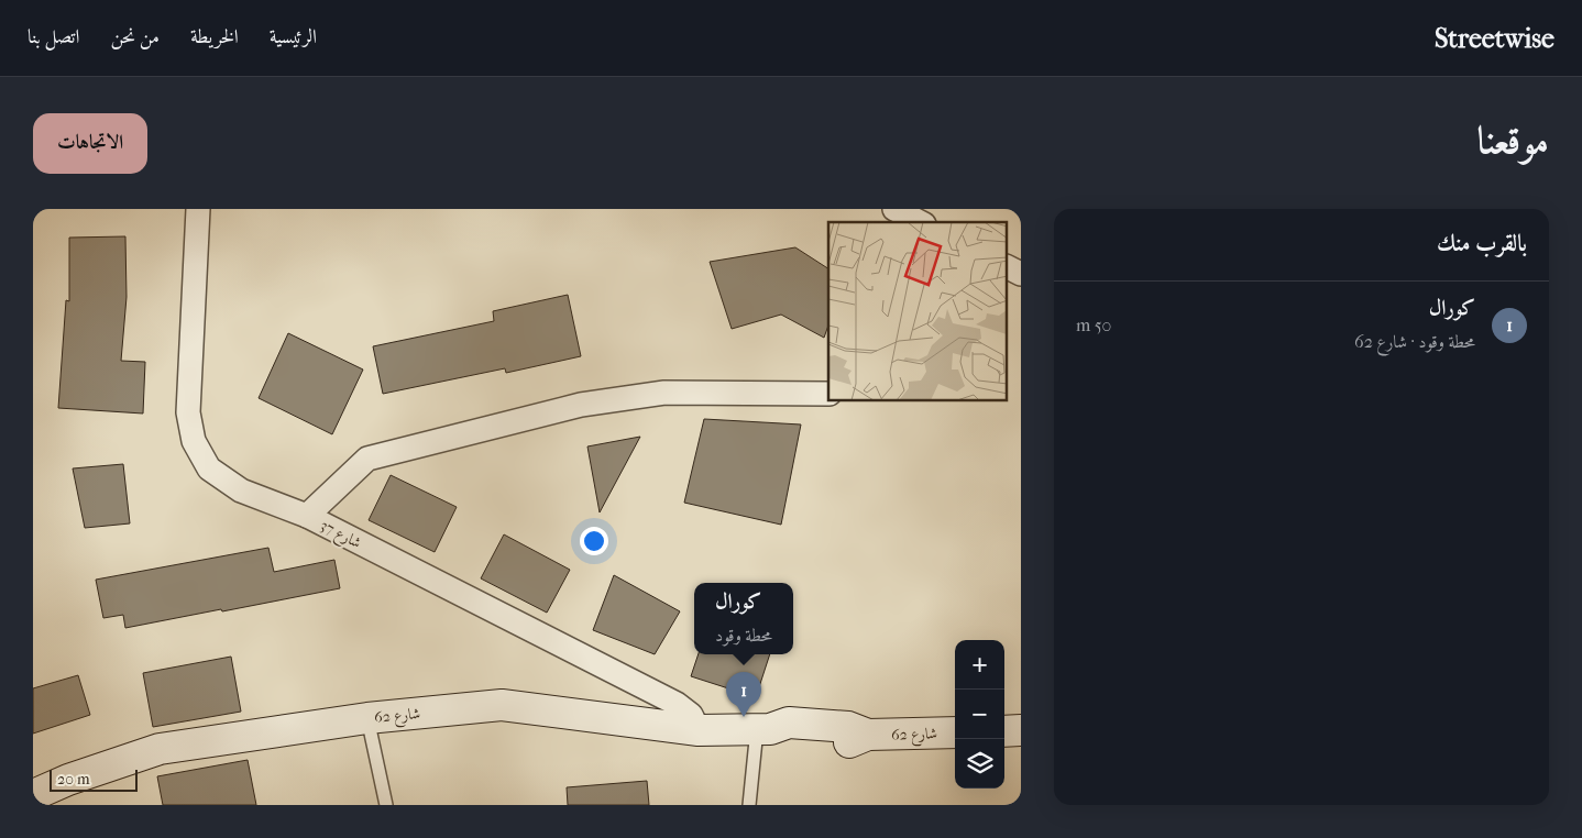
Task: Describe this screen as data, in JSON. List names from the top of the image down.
{
  "streets": {
    "street": ["شارع 37", "شارع 62"]
  },
  "crossings": [
    ["شارع 37", "شارع 62"]
  ],
  "scale_bar": "20 m",
  "page": {
    "header": "Streetwise",
    "nav": [
      "الرئيسية",
      "الخريطة",
      "من نحن",
      "اتصل بنا"
    ],
    "title": "موقعنا",
    "buttons": "الاتجاهات",
    "heading": "بالقرب منك",
    "list": [
      {
        "mark": "1",
        "name": "كورال",
        "note": "محطة وقود · شارع 62",
        "value": "50 m"
      }
    ],
    "popup": ["كورال", "محطة وقود"],
    "map_buttons": ["+", "−"],
    "pins": "1",
    "scale": "20 m"
  }
}
